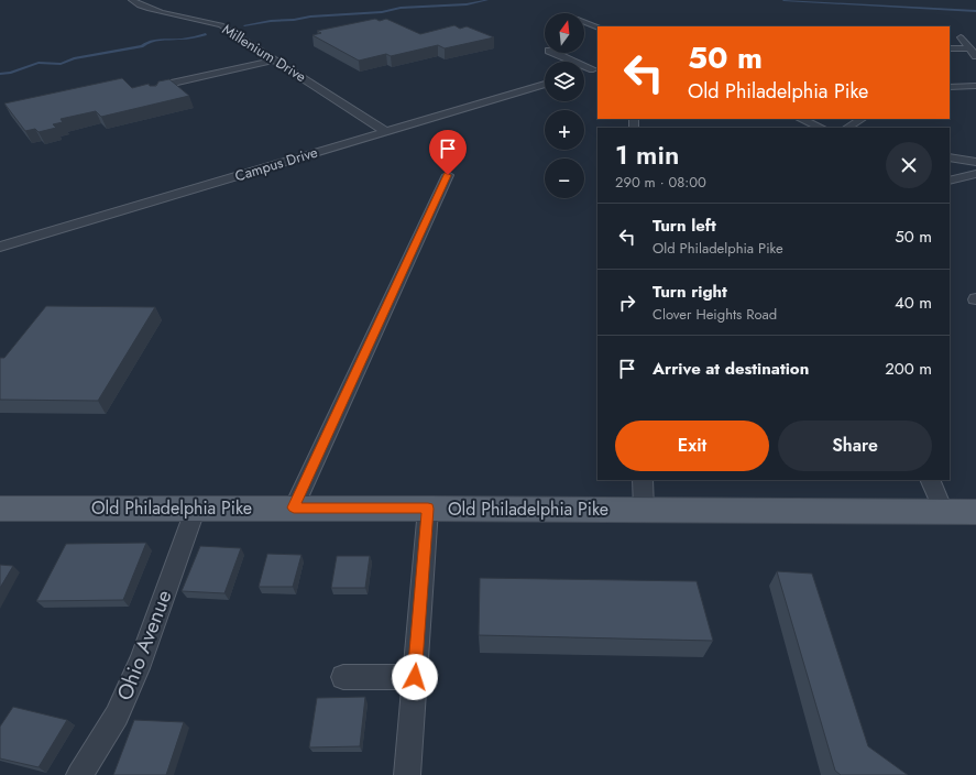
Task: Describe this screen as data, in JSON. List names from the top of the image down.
{
  "streets": {
    "main road": ["Old Philadelphia Pike"],
    "street": ["Millenium Drive", "Campus Drive", "Ohio Avenue"]
  },
  "crossings": [
    ["Millenium Drive", "Campus Drive"],
    ["Old Philadelphia Pike", "Ohio Avenue"]
  ],
  "north": "top",
  "page": {
    "map_buttons": ["+", "−"],
    "turn": ["50 m", "Old Philadelphia Pike"],
    "heading": ["1 min", "290 m · 08:00"],
    "list": [
      {
        "name": "Turn left",
        "note": "Old Philadelphia Pike",
        "value": "50 m"
      },
      {
        "name": "Turn right",
        "note": "Clover Heights Road",
        "value": "40 m"
      },
      {
        "name": "Arrive at destination",
        "value": "200 m"
      }
    ],
    "buttons": ["Exit", "Share"]
  }
}
